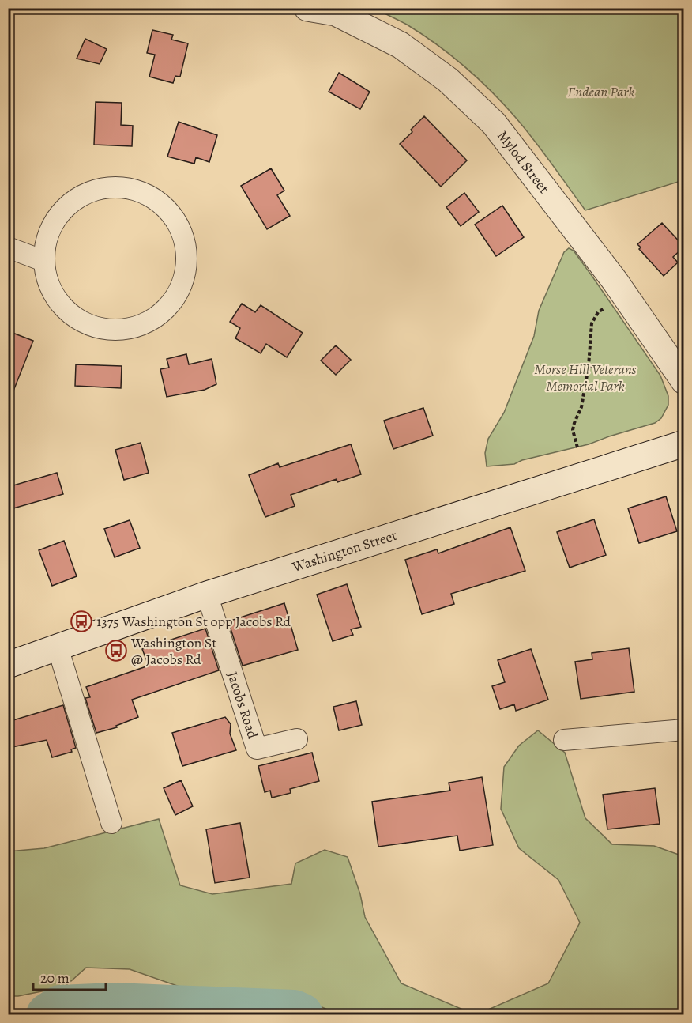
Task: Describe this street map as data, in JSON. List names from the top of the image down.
{
  "streets": {
    "main road": ["Mylod Street", "Washington Street"],
    "street": ["Jacobs Road"]
  },
  "crossings": [
    ["Washington Street", "Jacobs Road"]
  ],
  "parks": ["Endean Park", "Morse Hill Veterans Memorial Park"],
  "places": {
    "bus stop": ["1375 Washington St opp Jacobs Rd", "Washington St @ Jacobs Rd"]
  },
  "scale_bar": "20 m"
}
